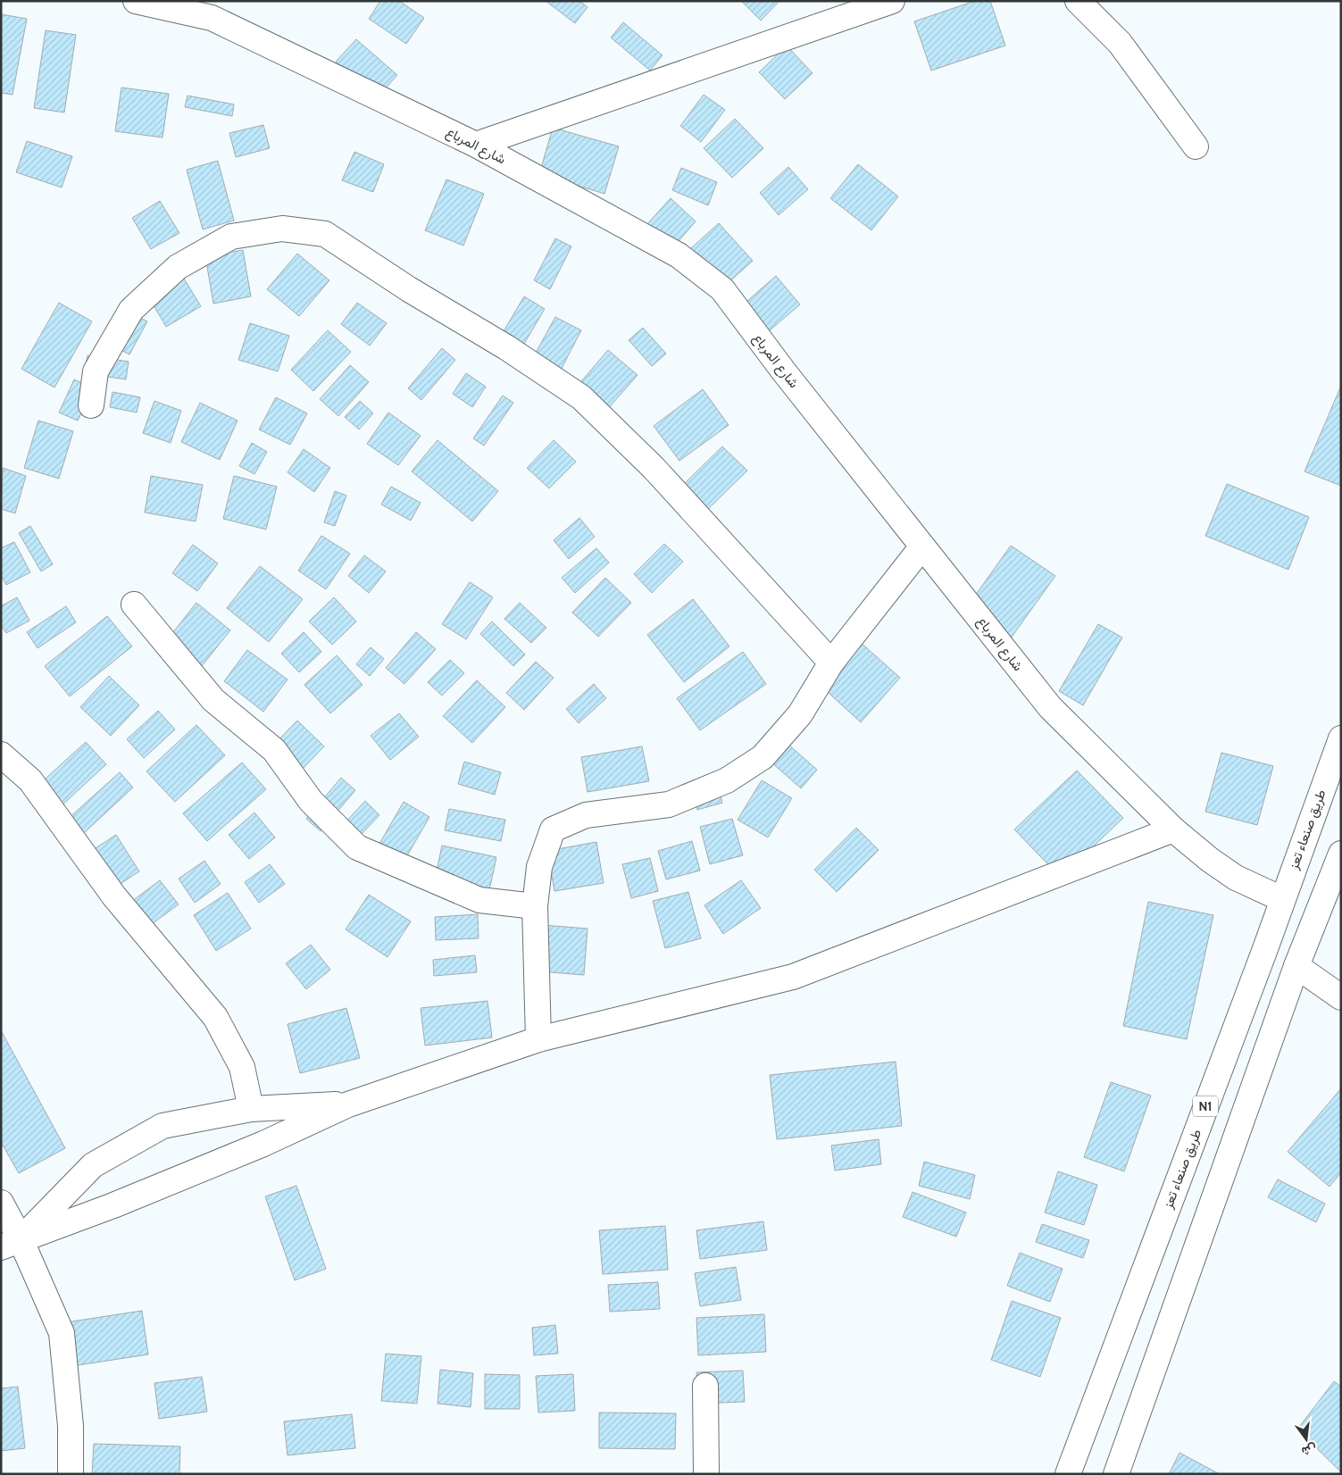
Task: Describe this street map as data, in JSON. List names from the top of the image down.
{
  "streets": {
    "main road": ["شارع المرباع", "طريق صنعاء تعز", "N1"]
  },
  "crossings": [
    ["شارع المرباع", "طريق صنعاء تعز"]
  ],
  "north": "bottom"
}
